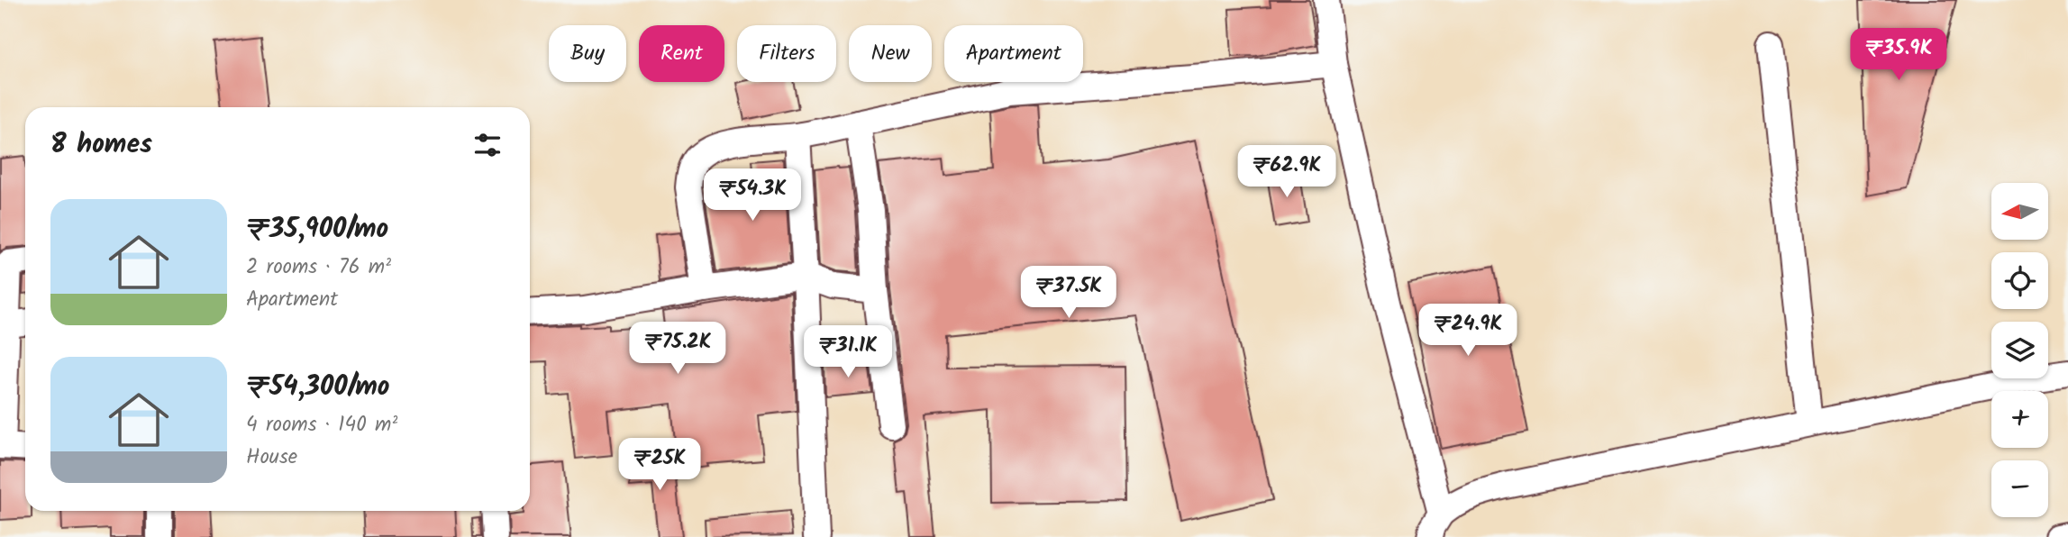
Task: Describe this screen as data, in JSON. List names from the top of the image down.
{
  "north": "left",
  "page": {
    "chip": [
      "Buy",
      "Rent",
      "Filters",
      "New",
      "Apartment"
    ],
    "price": [
      "₹35.9K",
      "₹62.9K",
      "₹54.3K",
      "₹37.5K",
      "₹24.9K",
      "₹75.2K",
      "₹31.1K",
      "₹25K"
    ],
    "heading": "8 homes",
    "map_buttons": ["+", "−"],
    "list": [
      {
        "name": "₹35,900/mo",
        "note": "2 rooms · 76 m² · Apartment"
      },
      {
        "name": "₹54,300/mo",
        "note": "4 rooms · 140 m² · House"
      }
    ]
  }
}
